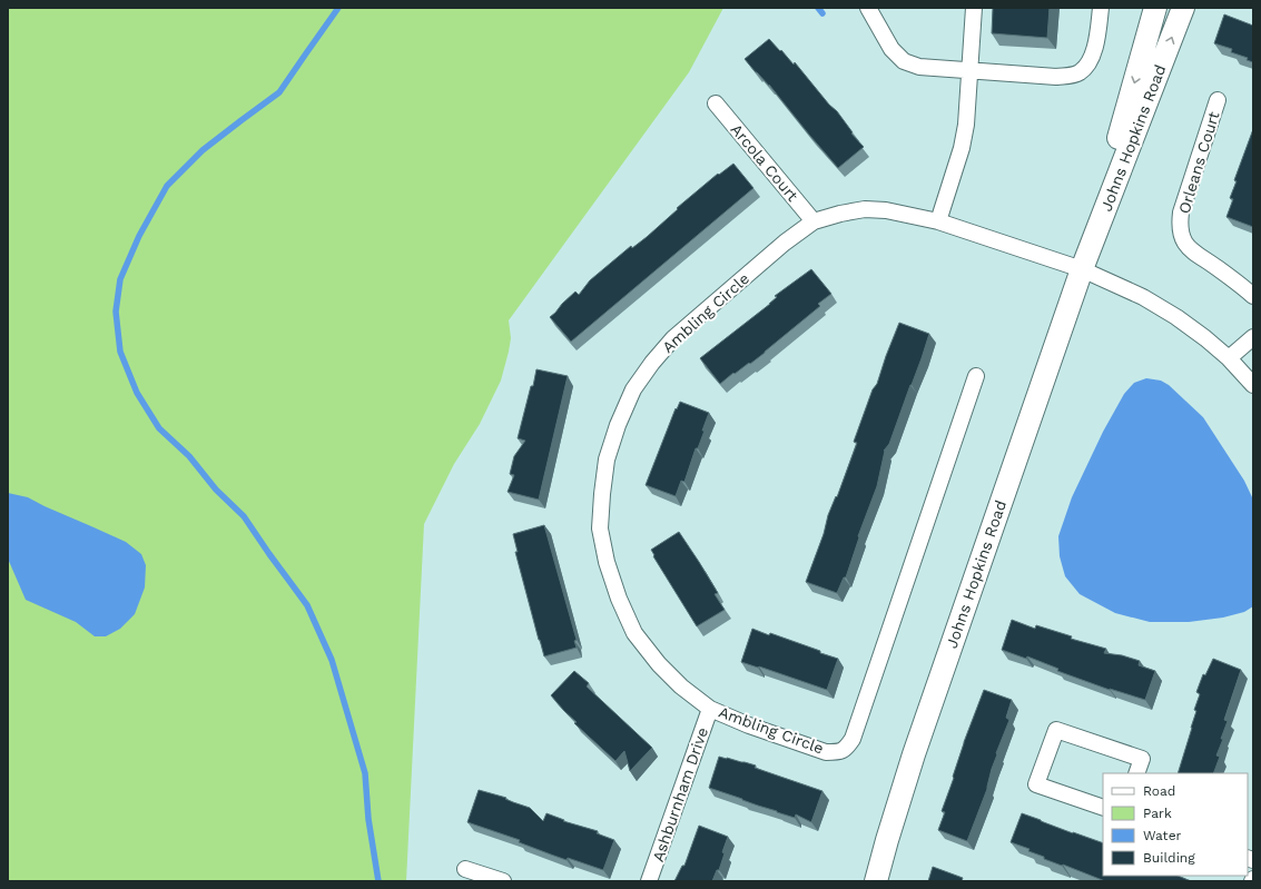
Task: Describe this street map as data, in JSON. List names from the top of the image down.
{
  "streets": {
    "street": [
      "Johns Hopkins Road",
      "Arcola Court",
      "Orleans Court",
      "Ambling Circle",
      "Ashburnham Drive"
    ]
  },
  "crossings": [
    ["Johns Hopkins Road", "Ambling Circle"],
    ["Arcola Court", "Ambling Circle"],
    ["Ambling Circle", "Ashburnham Drive"]
  ],
  "legend": [
    "Road",
    "Park",
    "Water",
    "Building"
  ]
}
